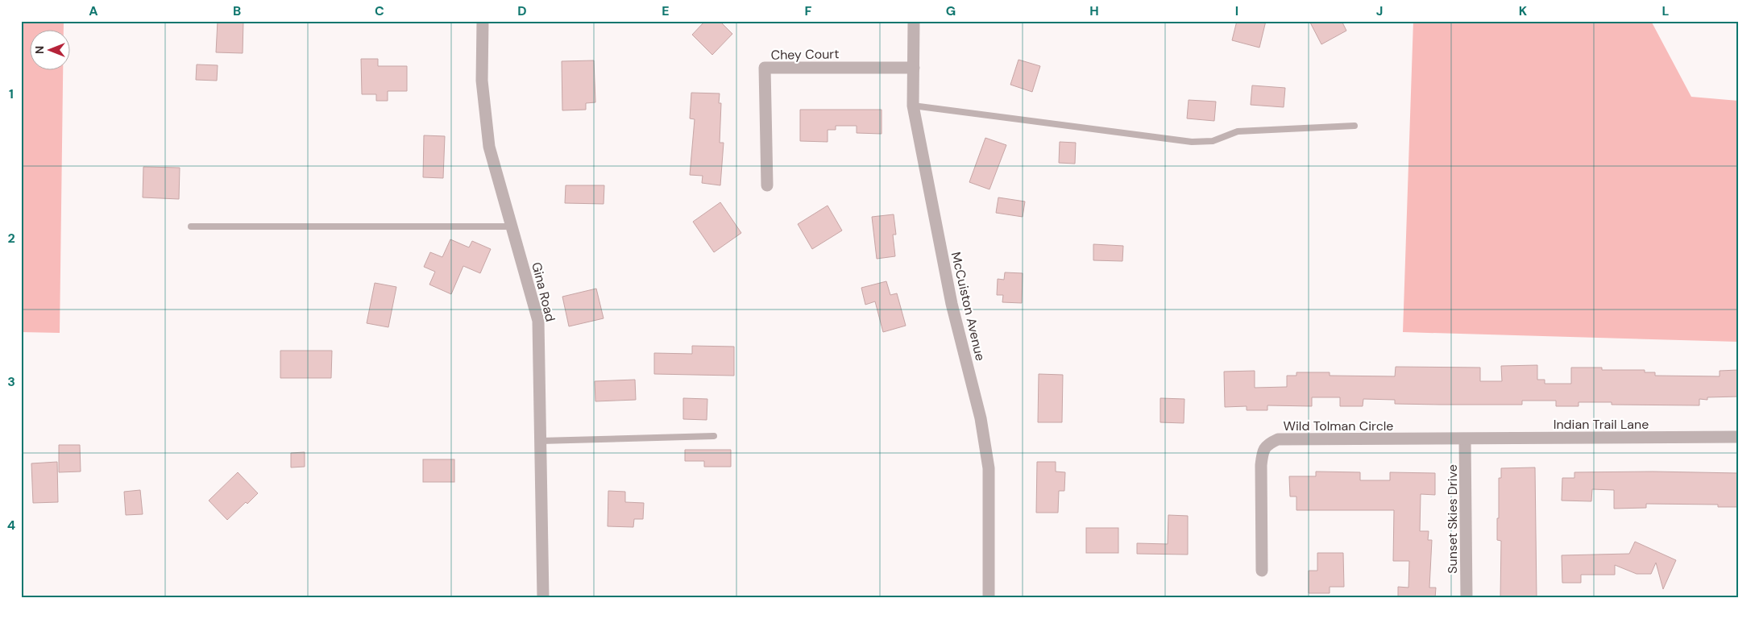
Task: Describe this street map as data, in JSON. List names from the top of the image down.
{
  "streets": {
    "street": [
      "Chey Court",
      "Gina Road",
      "McCuiston Avenue",
      "Indian Trail Lane",
      "Wild Tolman Circle",
      "Sunset Skies Drive"
    ]
  },
  "crossings": [
    ["Chey Court", "McCuiston Avenue"],
    ["Indian Trail Lane", "Wild Tolman Circle"],
    ["Indian Trail Lane", "Sunset Skies Drive"],
    ["Wild Tolman Circle", "Sunset Skies Drive"]
  ],
  "north": "left",
  "grid": {
    "columns": [
      "A",
      "B",
      "C",
      "D",
      "E",
      "F",
      "G",
      "H",
      "I",
      "J",
      "K",
      "L"
    ],
    "rows": [
      "1",
      "2",
      "3",
      "4"
    ]
  }
}
